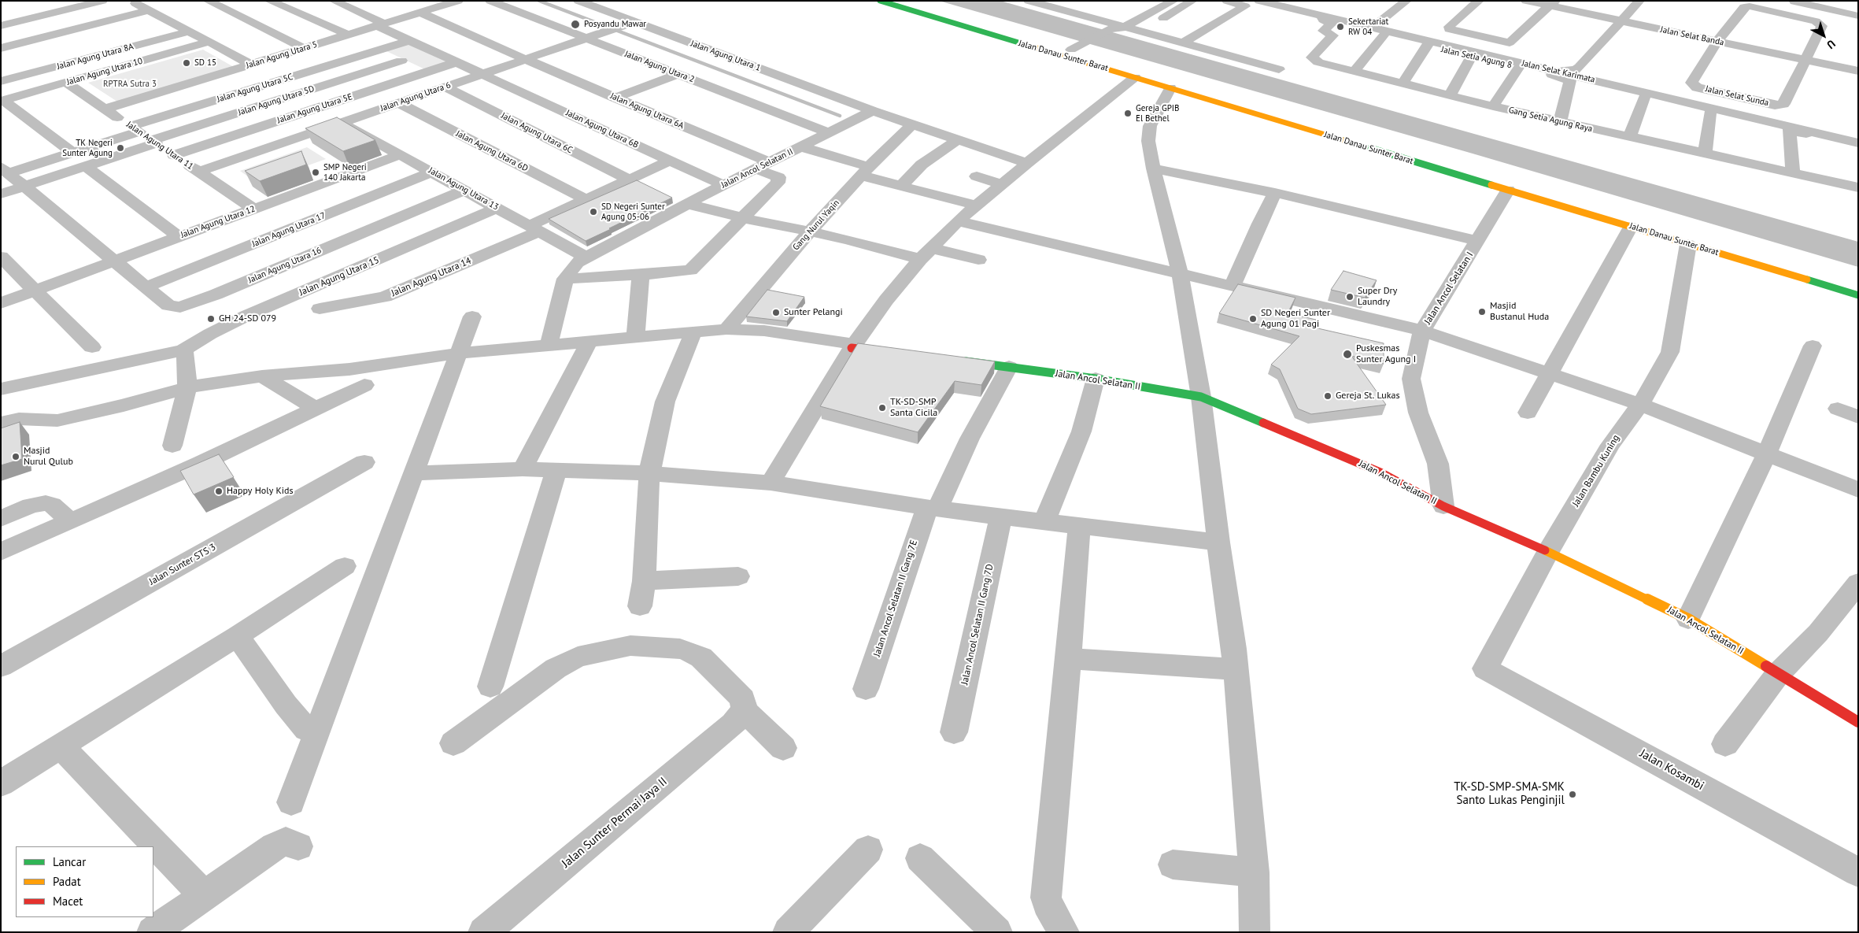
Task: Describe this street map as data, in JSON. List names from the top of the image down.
{
  "streets": {
    "main road": ["Jalan Danau Sunter Barat", "Jalan Ancol Selatan II"],
    "street": [
      "Jalan Selat Banda",
      "Jalan Agung Utara 5",
      "Jalan Agung Utara 1",
      "Jalan Agung Utara 8A",
      "Jalan Setia Agung 8",
      "Jalan Agung Utara 2",
      "Jalan Agung Utara 10",
      "Jalan Selat Karimata",
      "Jalan Agung Utara 5C",
      "Jalan Selat Sunda",
      "Jalan Agung Utara 6",
      "Jalan Agung Utara 5D",
      "Jalan Agung Utara 5E",
      "Jalan Agung Utara 6A",
      "Gang Setia Agung Raya",
      "Jalan Agung Utara 6B",
      "Jalan Agung Utara 6C",
      "Jalan Agung Utara 11",
      "Jalan Agung Utara 6D",
      "Jalan Agung Utara 13",
      "Jalan Agung Utara 12",
      "Gang Nurul Yaqin",
      "Jalan Agung Utara 17",
      "Jalan Agung Utara 16",
      "Jalan Agung Utara 15",
      "Jalan Agung Utara 14",
      "Jalan Ancol Selatan I",
      "Jalan Bambu Kuning",
      "Jalan Sunter STS 3",
      "Jalan Ancol Selatan II Gang 7E",
      "Jalan Ancol Selatan II Gang 7D",
      "Jalan Kosambi",
      "Jalan Sunter Permai Jaya II"
    ]
  },
  "crossings": [
    ["Jalan Selat Banda", "Jalan Selat Sunda"],
    ["Jalan Agung Utara 5", "Jalan Agung Utara 6A"],
    ["Jalan Agung Utara 5", "Jalan Agung Utara 6B"],
    ["Jalan Agung Utara 5", "Jalan Agung Utara 11"],
    ["Jalan Agung Utara 1", "Jalan Agung Utara 6"],
    ["Jalan Agung Utara 1", "Jalan Ancol Selatan II"],
    ["Jalan Danau Sunter Barat", "Jalan Ancol Selatan I"],
    ["Jalan Danau Sunter Barat", "Jalan Bambu Kuning"],
    ["Jalan Setia Agung 8", "Gang Setia Agung Raya"],
    ["Jalan Agung Utara 2", "Jalan Agung Utara 6"],
    ["Jalan Agung Utara 2", "Jalan Ancol Selatan II"],
    ["Jalan Agung Utara 10", "Jalan Agung Utara 11"],
    ["Jalan Agung Utara 5C", "Jalan Agung Utara 6B"],
    ["Jalan Agung Utara 5C", "Jalan Agung Utara 11"],
    ["Jalan Agung Utara 5C", "Jalan Agung Utara 16"],
    ["Jalan Agung Utara 6", "Jalan Agung Utara 6A"],
    ["Jalan Agung Utara 6", "Jalan Agung Utara 6B"],
    ["Jalan Agung Utara 6", "Jalan Agung Utara 6C"],
    ["Jalan Agung Utara 6", "Jalan Agung Utara 11"],
    ["Jalan Agung Utara 6", "Jalan Agung Utara 6D"],
    ["Jalan Agung Utara 6", "Jalan Agung Utara 13"],
    ["Jalan Agung Utara 5D", "Jalan Agung Utara 11"],
    ["Jalan Agung Utara 5D", "Jalan Agung Utara 16"],
    ["Jalan Agung Utara 5E", "Jalan Agung Utara 6B"],
    ["Jalan Agung Utara 5E", "Jalan Agung Utara 11"],
    ["Jalan Agung Utara 6A", "Jalan Ancol Selatan II"],
    ["Jalan Agung Utara 6B", "Jalan Ancol Selatan II"],
    ["Jalan Agung Utara 6B", "Jalan Agung Utara 14"],
    ["Jalan Agung Utara 6C", "Jalan Agung Utara 14"],
    ["Jalan Agung Utara 11", "Jalan Agung Utara 12"],
    ["Jalan Agung Utara 6D", "Jalan Agung Utara 14"],
    ["Jalan Ancol Selatan II", "Jalan Agung Utara 13"],
    ["Jalan Ancol Selatan II", "Jalan Ancol Selatan I"],
    ["Jalan Ancol Selatan II", "Jalan Bambu Kuning"],
    ["Jalan Ancol Selatan II", "Jalan Ancol Selatan II Gang 7E"],
    ["Jalan Agung Utara 13", "Jalan Agung Utara 12"],
    ["Jalan Agung Utara 13", "Jalan Agung Utara 17"],
    ["Jalan Agung Utara 13", "Jalan Agung Utara 16"],
    ["Jalan Agung Utara 13", "Jalan Agung Utara 15"],
    ["Jalan Agung Utara 13", "Jalan Agung Utara 14"],
    ["Jalan Agung Utara 12", "Jalan Agung Utara 16"],
    ["Jalan Agung Utara 17", "Jalan Agung Utara 16"],
    ["Jalan Bambu Kuning", "Jalan Kosambi"]
  ],
  "parks": ["RPTRA Sutra 3"],
  "places": [
    "Posyandu Mawar",
    "Sekertariat RW 04",
    "SD 15",
    "Gereja GPIB El Bethel",
    "TK Negeri Sunter Agung",
    "SMP Negeri 140 Jakarta",
    "SD Negeri Sunter Agung 05-06",
    "Super Dry Laundry",
    "Masjid Bustanul Huda",
    "Sunter Pelangi",
    "GH 24-SD 079",
    "SD Negeri Sunter Agung 01 Pagi",
    "Puskesmas Sunter Agung I",
    "Gereja St. Lukas",
    "TK-SD-SMP Santa Cicila",
    "Masjid Nurul Qulub",
    "Happy Holy Kids",
    "TK-SD-SMP-SMA-SMK Santo Lukas Penginjil"
  ],
  "legend": ["Lancar", "Padat", "Macet"],
  "north": "bottom right"
}
